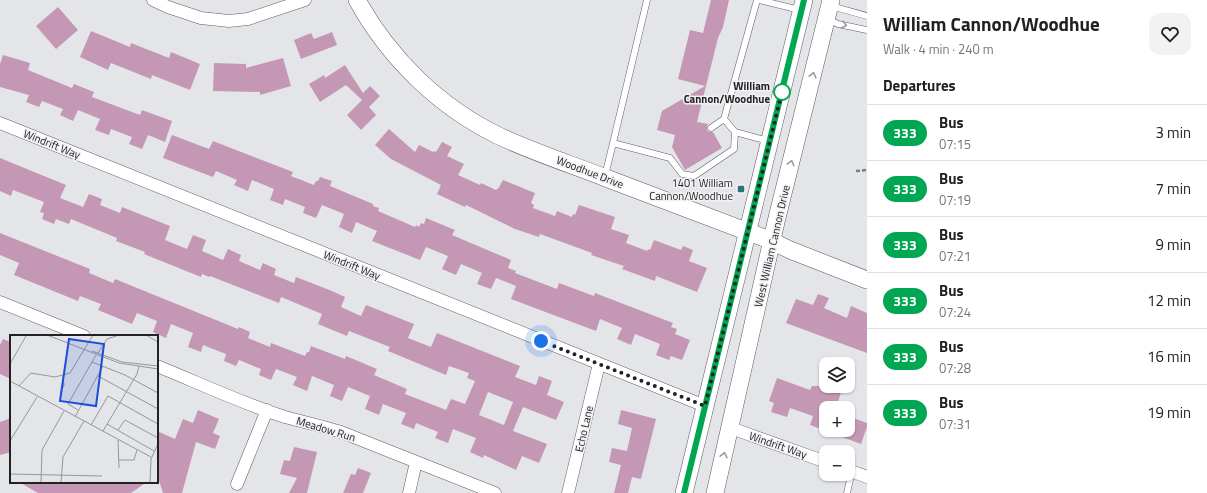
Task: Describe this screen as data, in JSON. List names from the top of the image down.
{
  "streets": {
    "main road": ["Woodhue Drive", "West William Cannon Drive"],
    "street": ["Windrift Way", "Meadow Run", "Echo Lane"]
  },
  "crossings": [
    ["Windrift Way", "West William Cannon Drive"],
    ["Windrift Way", "Echo Lane"],
    ["Woodhue Drive", "West William Cannon Drive"]
  ],
  "places": {
    "other": ["William Cannon/Woodhue"],
    "transit": ["1401 William Cannon/Woodhue"]
  },
  "lines": ["bus line 333"],
  "page": {
    "heading": [
      ["William Cannon/Woodhue", "Walk · 4 min · 240 m"],
      "Departures"
    ],
    "list": [
      {
        "mark": "333",
        "name": "Bus",
        "note": "07:15",
        "value": "3 min"
      },
      {
        "mark": "333",
        "name": "Bus",
        "note": "07:19",
        "value": "7 min"
      },
      {
        "mark": "333",
        "name": "Bus",
        "note": "07:21",
        "value": "9 min"
      },
      {
        "mark": "333",
        "name": "Bus",
        "note": "07:24",
        "value": "12 min"
      },
      {
        "mark": "333",
        "name": "Bus",
        "note": "07:28",
        "value": "16 min"
      },
      {
        "mark": "333",
        "name": "Bus",
        "note": "07:31",
        "value": "19 min"
      }
    ],
    "map_buttons": ["+", "−"]
  }
}
